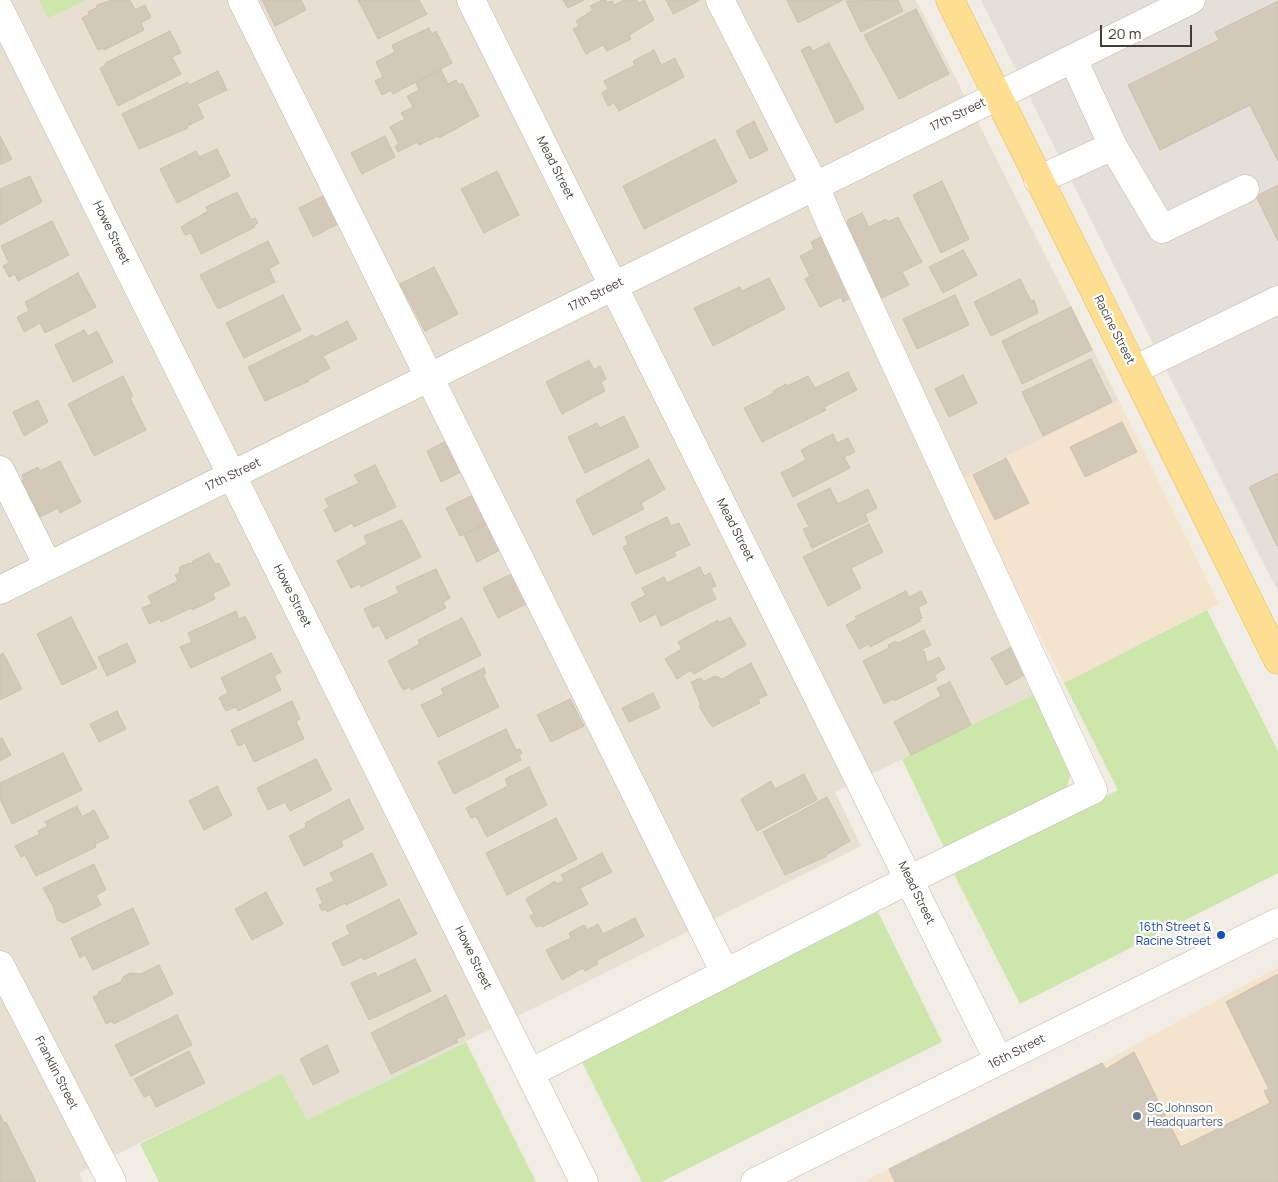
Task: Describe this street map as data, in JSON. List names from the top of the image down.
{
  "streets": {
    "main road": ["Racine Street"],
    "street": [
      "17th Street",
      "Mead Street",
      "Howe Street",
      "16th Street",
      "Franklin Street"
    ]
  },
  "crossings": [
    ["17th Street", "Mead Street"],
    ["17th Street", "Howe Street"],
    ["17th Street", "Racine Street"],
    ["Mead Street", "16th Street"]
  ],
  "places": ["16th Street & Racine Street", "SC Johnson Headquarters"],
  "scale_bar": "20 m"
}
